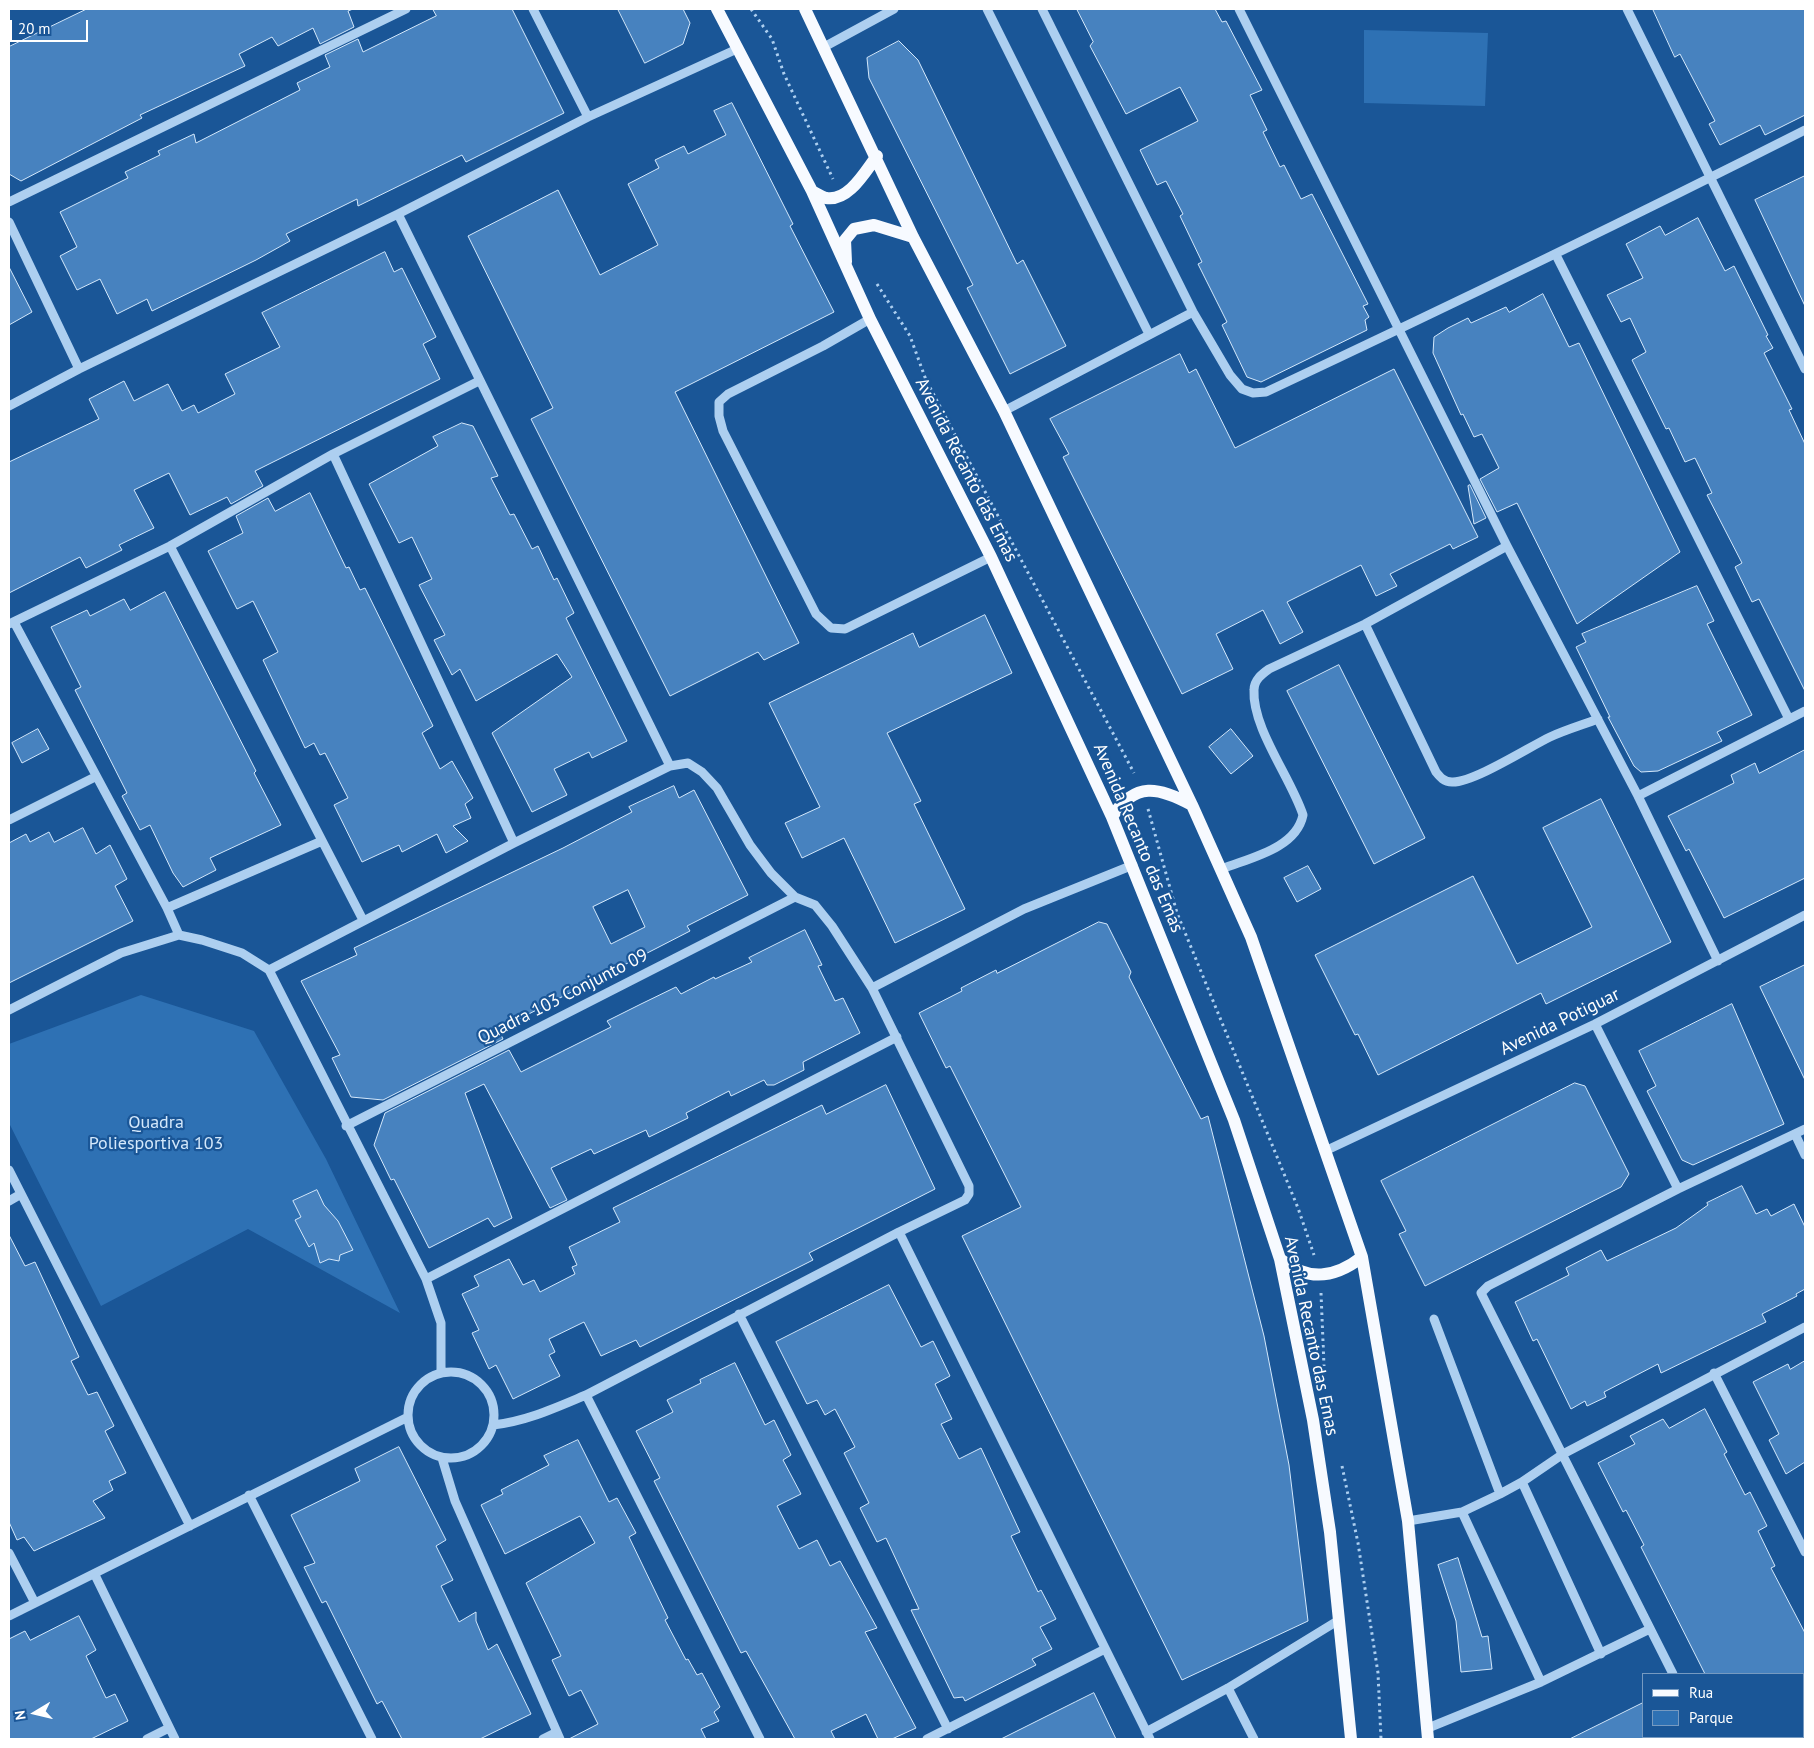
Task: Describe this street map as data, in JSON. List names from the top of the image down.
{
  "streets": {
    "main road": ["Avenida Recanto das Emas"],
    "street": ["Quadra 103 Conjunto 09", "Avenida Potiguar"]
  },
  "parks": ["Quadra Poliesportiva 103"],
  "legend": ["Rua", "Parque"],
  "scale_bar": "20 m",
  "north": "left"
}
